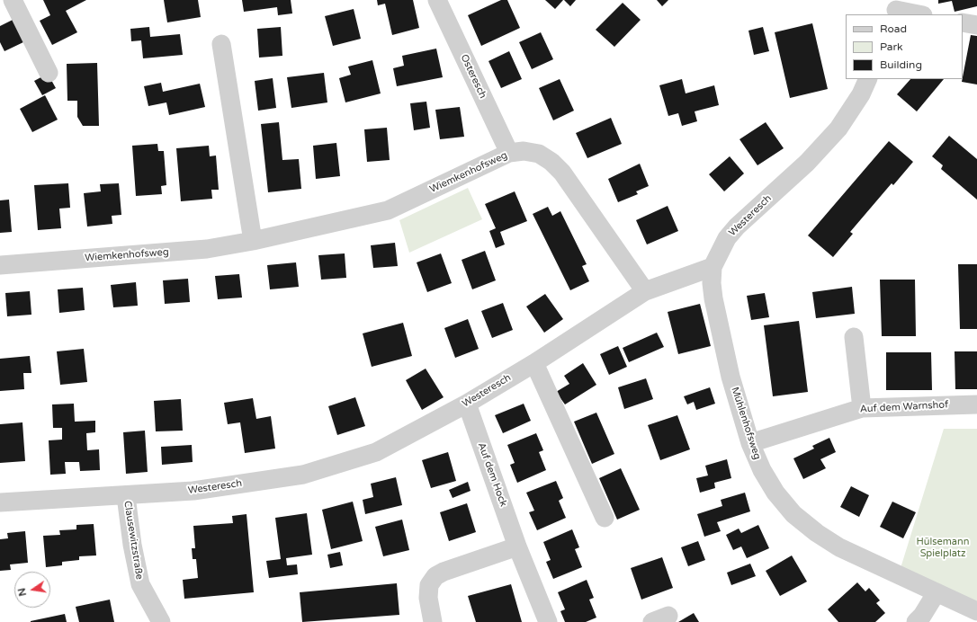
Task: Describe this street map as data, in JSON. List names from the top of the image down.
{
  "streets": {
    "street": [
      "Osteresch",
      "Wiemkenhofsweg",
      "Westeresch",
      "Auf dem Warnshof",
      "Mühlenhofsweg",
      "Auf dem Hock",
      "Clausewitzstraße"
    ]
  },
  "crossings": [
    ["Osteresch", "Wiemkenhofsweg"],
    ["Wiemkenhofsweg", "Westeresch"],
    ["Westeresch", "Mühlenhofsweg"],
    ["Westeresch", "Auf dem Hock"],
    ["Westeresch", "Clausewitzstraße"],
    ["Auf dem Warnshof", "Mühlenhofsweg"]
  ],
  "parks": ["Hülsemann Spielplatz"],
  "legend": ["Road", "Park", "Building"],
  "north": "left"
}
